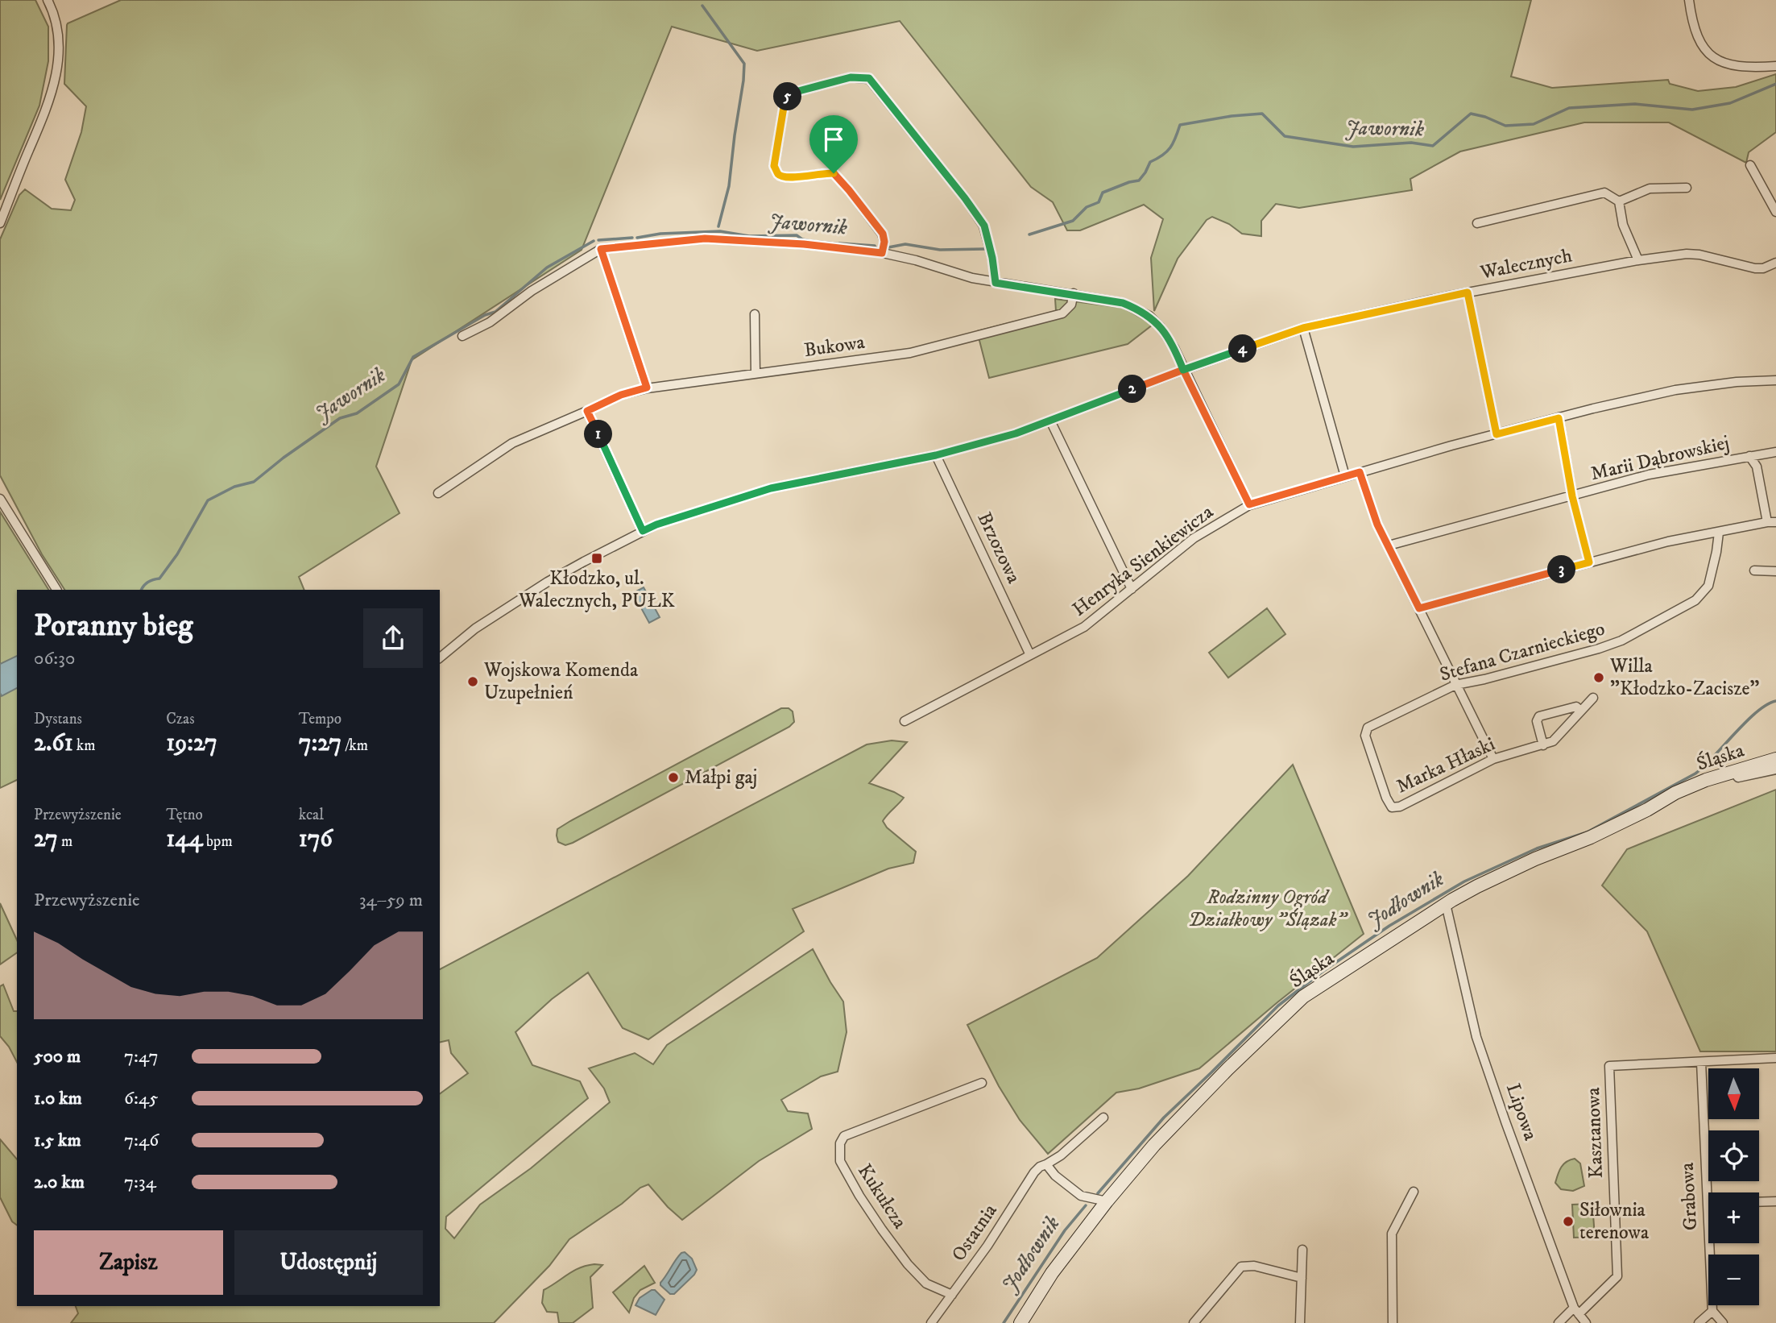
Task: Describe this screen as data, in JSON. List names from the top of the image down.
{
  "streets": {
    "street": [
      "Walecznych",
      "Bukowa",
      "Marii Dąbrowskiej",
      "Brzozowa",
      "Henryka Sienkiewicza",
      "Stefana Czarnieckiego",
      "Śląska",
      "Marka Hłaski",
      "Lipowa",
      "Kasztanowa",
      "Kukułcza",
      "Grabowa",
      "Ostatnia"
    ]
  },
  "crossings": [
    ["Walecznych", "Brzozowa"],
    ["Brzozowa", "Henryka Sienkiewicza"],
    ["Stefana Czarnieckiego", "Marka Hłaski"],
    ["Śląska", "Lipowa"],
    ["Lipowa", "Kasztanowa"],
    ["Kasztanowa", "Grabowa"],
    ["Kukułcza", "Ostatnia"]
  ],
  "water": ["Jawornik", "Jodłownik"],
  "parks": ["Rodzinny Ogród Działkowy \"Ślązak\""],
  "places": {
    "transit": ["Kłodzko, ul. Walecznych, PUŁK"],
    "other": [
      "Willa \"Kłodzko-Zacisze\"",
      "Wojskowa Komenda Uzupełnień",
      "Małpi gaj",
      "Siłownia terenowa"
    ]
  },
  "north": "bottom",
  "page": {
    "pins": [
      "5",
      "4",
      "2",
      "1",
      "3"
    ],
    "heading": ["Poranny bieg", "06:30"],
    "stats": [
      ["Dystans", "2.61 km"],
      ["Czas", "19:27"],
      ["Tempo", "7:27 /km"],
      ["Przewyższenie", "27 m"],
      ["Tętno", "144 bpm"],
      ["kcal", "176"]
    ],
    "chart": ["Przewyższenie", "34–59 m"],
    "list": [
      {
        "name": "500 m",
        "note": "7:47"
      },
      {
        "name": "1.0 km",
        "note": "6:45"
      },
      {
        "name": "1.5 km",
        "note": "7:46"
      },
      {
        "name": "2.0 km",
        "note": "7:34"
      }
    ],
    "map_buttons": ["+", "−"],
    "buttons": ["Zapisz", "Udostępnij"]
  }
}
